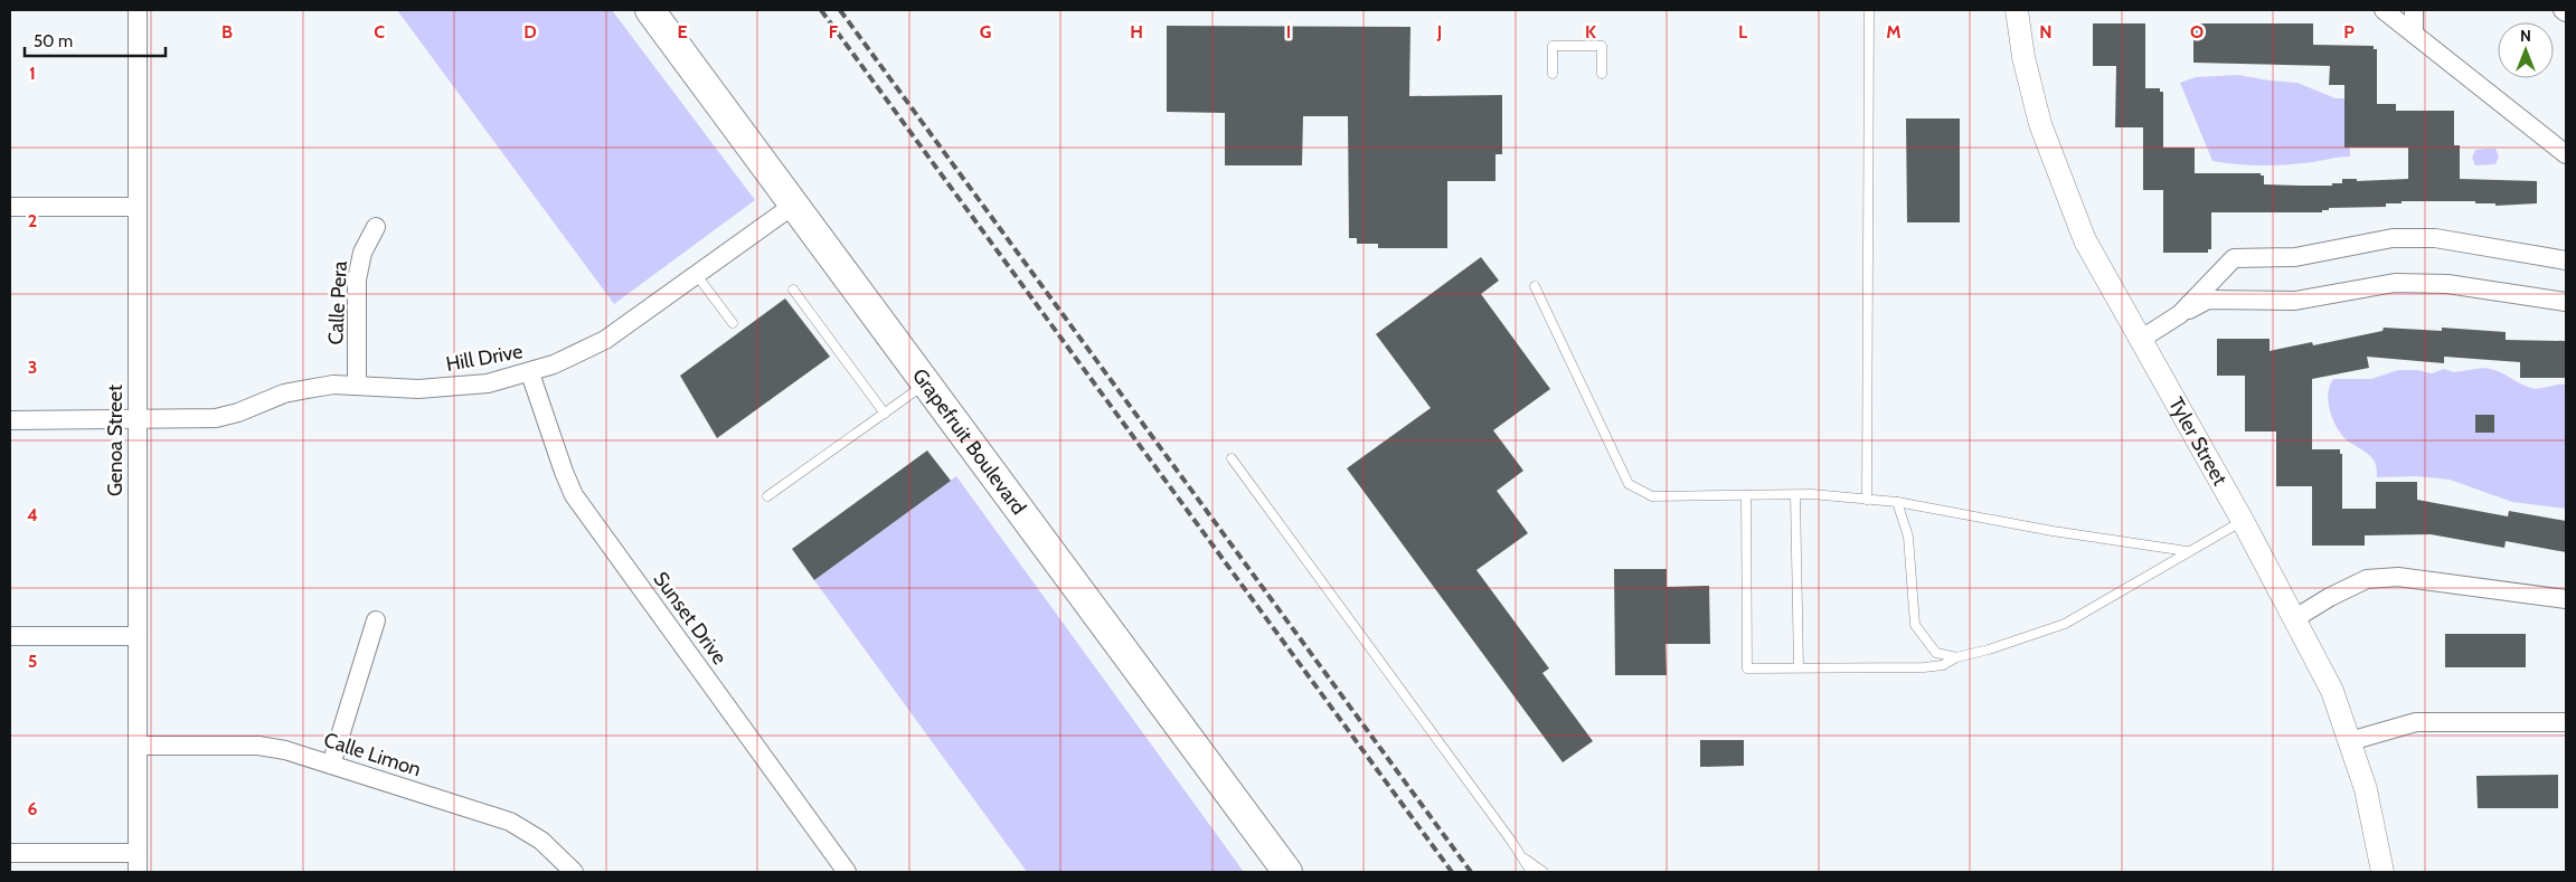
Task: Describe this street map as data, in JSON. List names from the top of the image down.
{
  "streets": {
    "main road": ["Grapefruit Boulevard"],
    "street": [
      "Calle Pera",
      "Hill Drive",
      "Genoa Street",
      "Tyler Street",
      "Sunset Drive",
      "Calle Limon"
    ]
  },
  "crossings": [
    ["Calle Pera", "Hill Drive"],
    ["Hill Drive", "Genoa Street"],
    ["Hill Drive", "Grapefruit Boulevard"],
    ["Hill Drive", "Sunset Drive"],
    ["Genoa Street", "Calle Limon"]
  ],
  "scale_bar": "50 m",
  "north": "top",
  "grid": {
    "columns": [
      "B",
      "C",
      "D",
      "E",
      "F",
      "G",
      "H",
      "I",
      "J",
      "K",
      "L",
      "M",
      "N",
      "O",
      "P"
    ],
    "rows": [
      "1",
      "2",
      "3",
      "4",
      "5",
      "6"
    ]
  }
}
